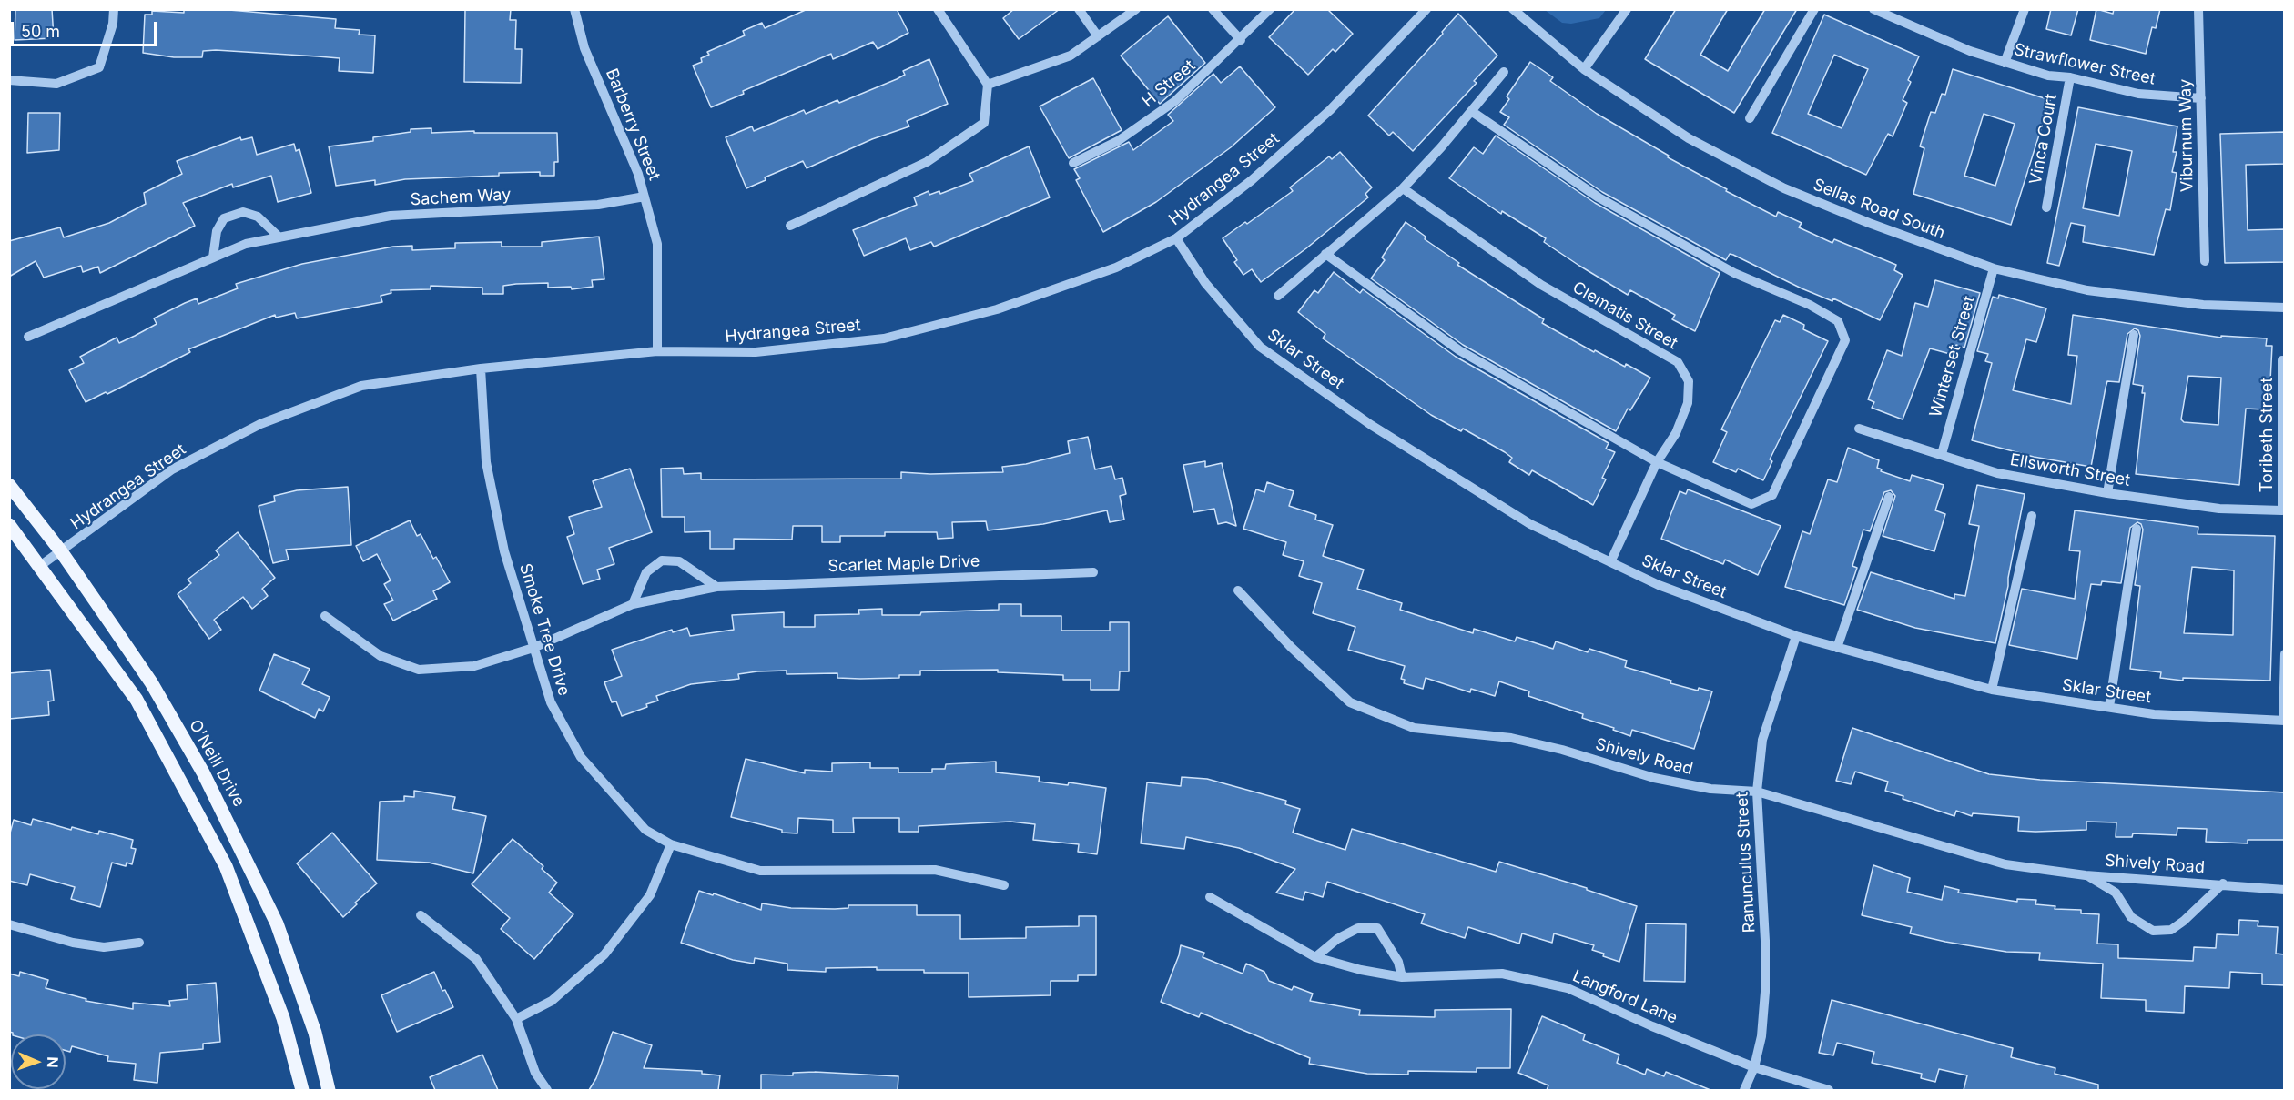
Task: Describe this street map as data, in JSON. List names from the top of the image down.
{
  "streets": {
    "main road": ["O'Neill Drive"],
    "street": [
      "Strawflower Street",
      "H Street",
      "Barberry Street",
      "Viburnum Way",
      "Vinca Court",
      "Hydrangea Street",
      "Sachem Way",
      "Sellas Road South",
      "Clematis Street",
      "Winterset Street",
      "Sklar Street",
      "Toribeth Street",
      "Ellsworth Street",
      "Scarlet Maple Drive",
      "Smoke Tree Drive",
      "Shively Road",
      "Ranunculus Street",
      "Langford Lane"
    ]
  },
  "crossings": [
    ["Strawflower Street", "Viburnum Way"],
    ["Strawflower Street", "Vinca Court"],
    ["Barberry Street", "Hydrangea Street"],
    ["Barberry Street", "Sachem Way"],
    ["Hydrangea Street", "Sklar Street"],
    ["Hydrangea Street", "Smoke Tree Drive"],
    ["Hydrangea Street", "O'Neill Drive"],
    ["Sellas Road South", "Winterset Street"],
    ["Clematis Street", "Sklar Street"],
    ["Winterset Street", "Ellsworth Street"],
    ["Sklar Street", "Ranunculus Street"],
    ["Toribeth Street", "Ellsworth Street"],
    ["Scarlet Maple Drive", "Smoke Tree Drive"],
    ["Shively Road", "Ranunculus Street"],
    ["Ranunculus Street", "Langford Lane"]
  ],
  "scale_bar": "50 m",
  "north": "right"
}
